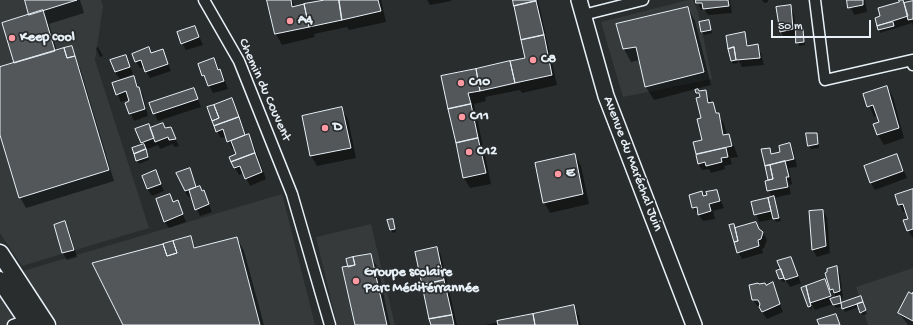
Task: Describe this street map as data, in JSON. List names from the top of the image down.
{
  "streets": {
    "main road": ["Avenue du Maréchal Juin"],
    "street": ["Chemin du Couvent"]
  },
  "places": [
    "A4",
    "Keep cool",
    "C8",
    "C10",
    "C11",
    "D",
    "C12",
    "E",
    "Groupe scolaire Parc Méditérrannée"
  ],
  "scale_bar": "50 m"
}
